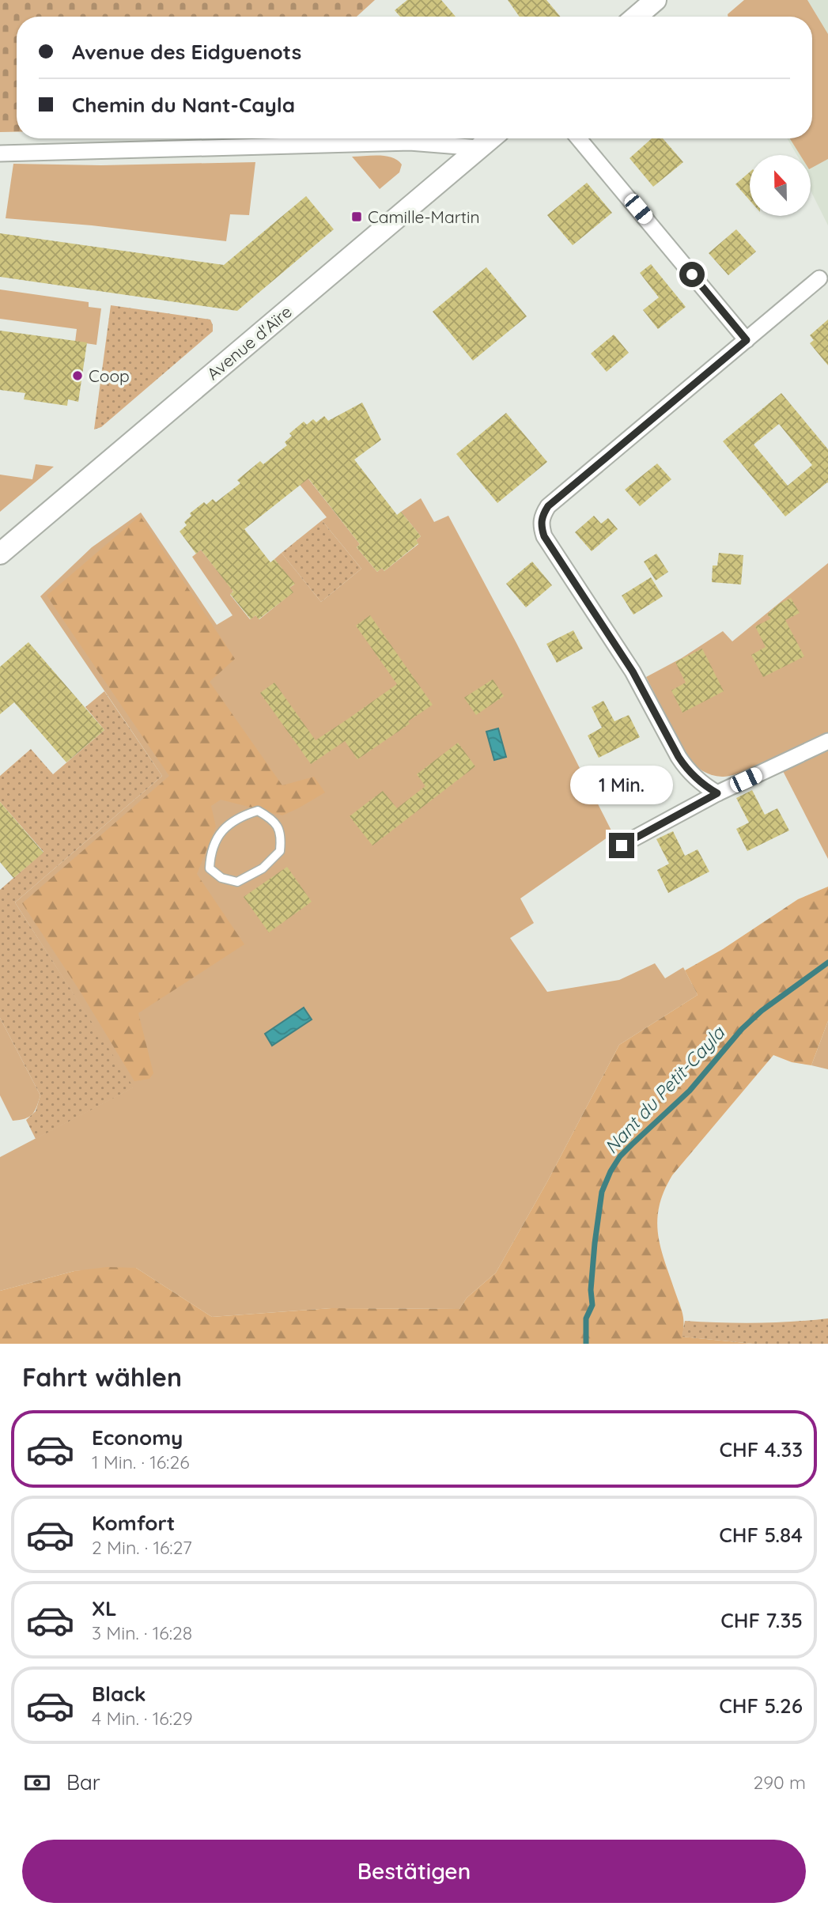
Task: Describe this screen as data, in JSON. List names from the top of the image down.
{
  "streets": {
    "main road": ["Avenue d'Aïre"]
  },
  "water": ["Nant du Petit-Cayla"],
  "places": {
    "transit": ["Camille-Martin"],
    "other": ["Coop"]
  },
  "north": "top",
  "page": {
    "banner": ["Avenue des Eidguenots", "Chemin du Nant-Cayla"],
    "bubble": "1 Min.",
    "heading": "Fahrt wählen",
    "list": [
      {
        "name": "Economy",
        "note": "1 Min. · 16:26",
        "value": "CHF 4.33"
      },
      {
        "name": "Komfort",
        "note": "2 Min. · 16:27",
        "value": "CHF 5.84"
      },
      {
        "name": "XL",
        "note": "3 Min. · 16:28",
        "value": "CHF 7.35"
      },
      {
        "name": "Black",
        "note": "4 Min. · 16:29",
        "value": "CHF 5.26"
      }
    ],
    "pay": ["Bar", "290 m"],
    "buttons": "Bestätigen"
  }
}
